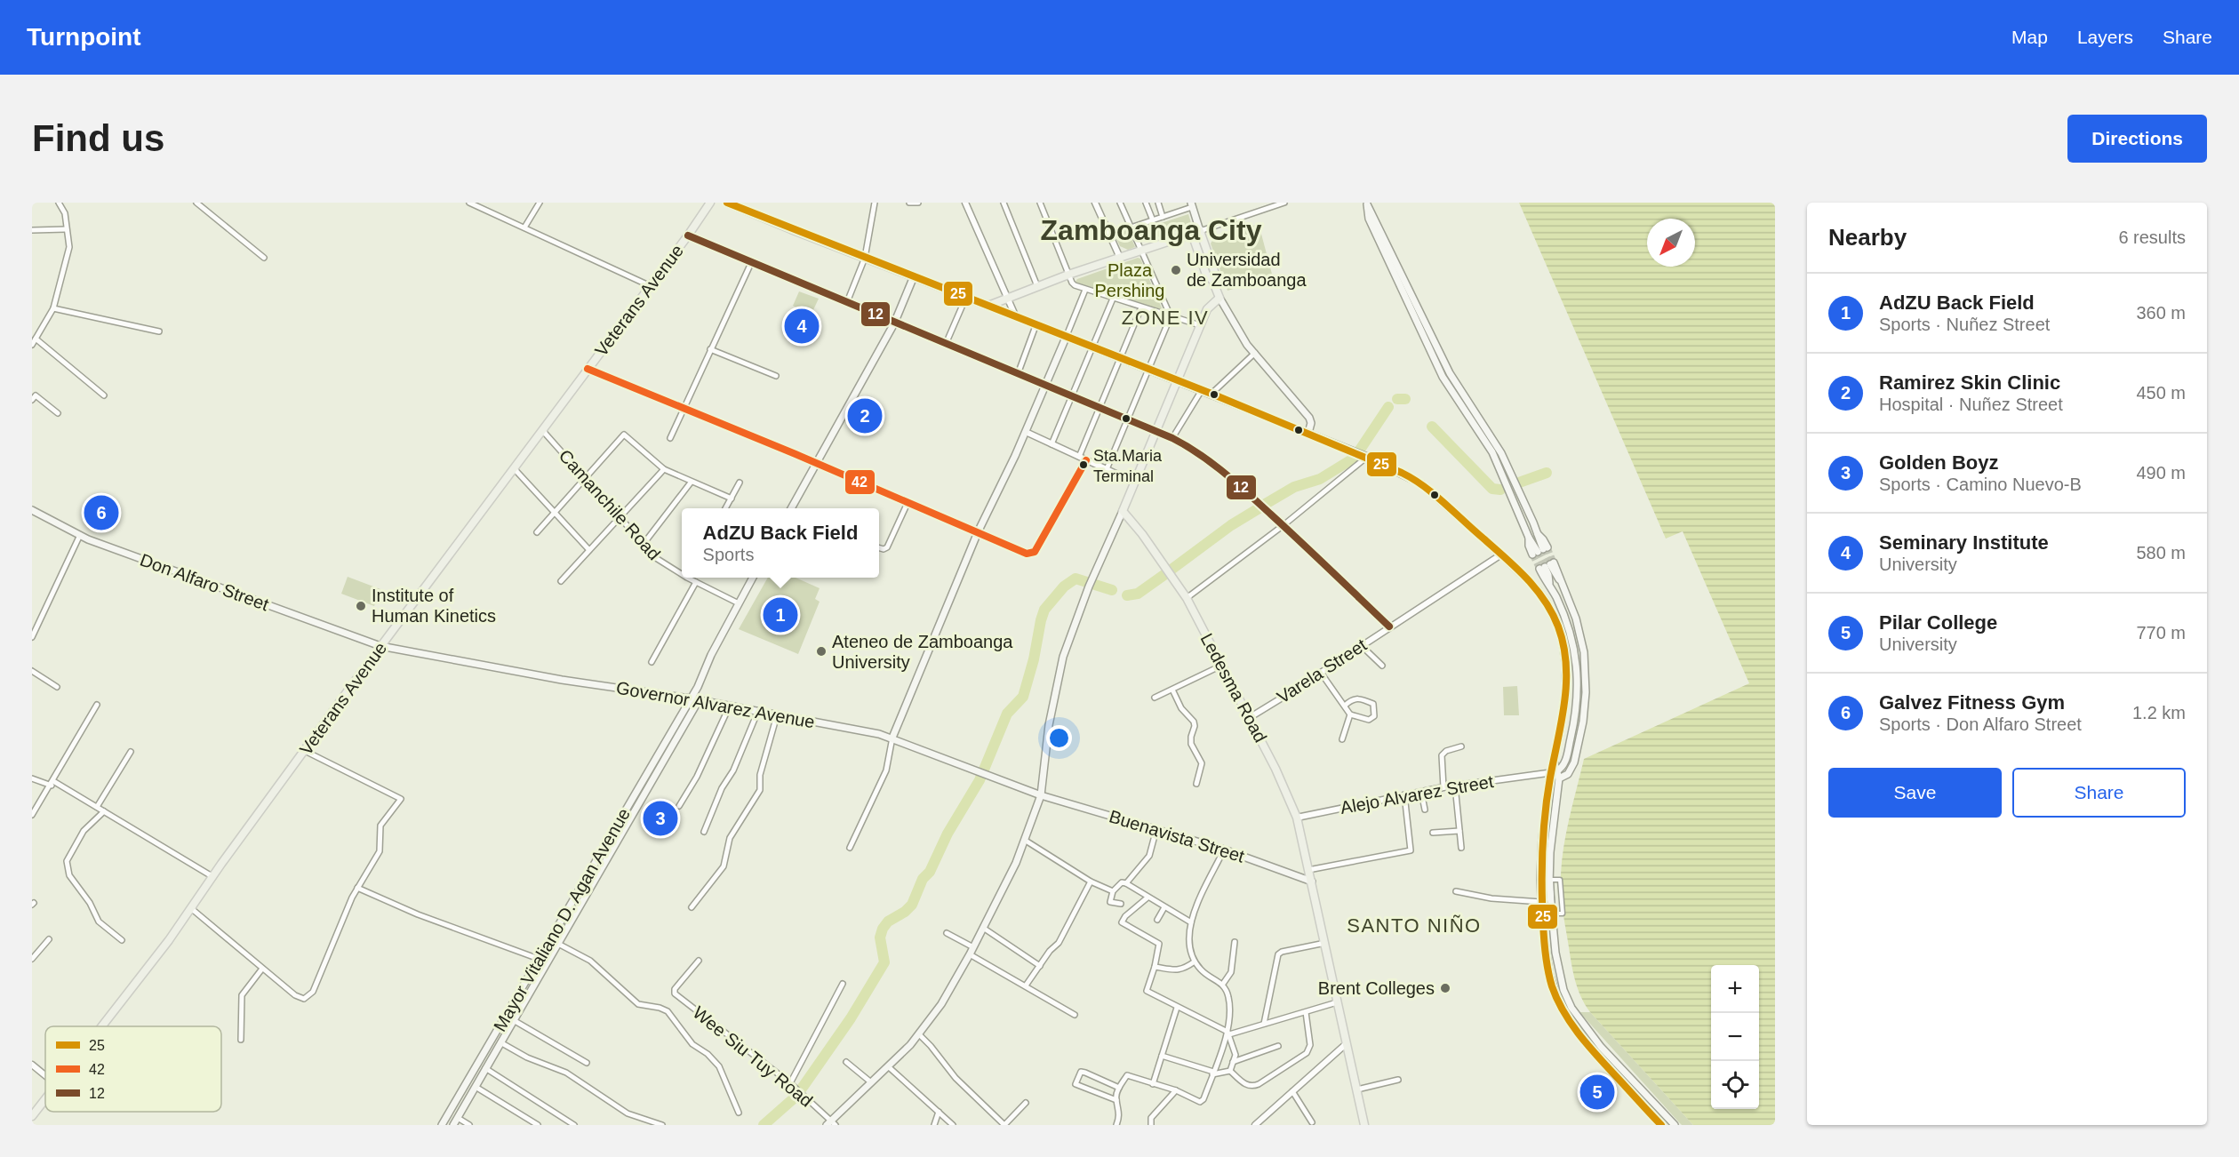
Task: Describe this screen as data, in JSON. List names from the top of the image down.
{
  "streets": {
    "main road": [
      "Veterans Avenue",
      "Don Alfaro Street",
      "Ledesma Road",
      "Governor Alvarez Avenue",
      "Buenavista Street",
      "Mayor Vitaliano D. Agan Avenue"
    ],
    "street": [
      "Camanchile Road",
      "Varela Street",
      "Alejo Alvarez Street",
      "Wee Siu Tuy Road"
    ]
  },
  "crossings": [
    ["Veterans Avenue", "Camanchile Road"],
    ["Veterans Avenue", "Don Alfaro Street"],
    ["Veterans Avenue", "Governor Alvarez Avenue"],
    ["Camanchile Road", "Mayor Vitaliano D. Agan Avenue"],
    ["Don Alfaro Street", "Governor Alvarez Avenue"],
    ["Varela Street", "Ledesma Road"],
    ["Ledesma Road", "Alejo Alvarez Street"],
    ["Ledesma Road", "Buenavista Street"],
    ["Governor Alvarez Avenue", "Buenavista Street"],
    ["Governor Alvarez Avenue", "Mayor Vitaliano D. Agan Avenue"]
  ],
  "districts": ["Zamboanga City", "ZONE IV", "SANTO NIÑO"],
  "parks": ["Plaza Pershing"],
  "places": [
    "Universidad de Zamboanga",
    "Sta.Maria Terminal",
    "Institute of Human Kinetics",
    "Ateneo de Zamboanga University",
    "Brent Colleges"
  ],
  "lines": ["transit line 25", "transit line 12", "transit line 42"],
  "legend": ["25", "42", "12"],
  "north": "bottom left",
  "page": {
    "header": "Turnpoint",
    "nav": ["Map", "Layers", "Share"],
    "buttons": [
      "Directions",
      ["Save", "Share"]
    ],
    "title": "Find us",
    "heading": ["Nearby", "6 results"],
    "list": [
      {
        "mark": "1",
        "name": "AdZU Back Field",
        "note": "Sports · Nuñez Street",
        "value": "360 m"
      },
      {
        "mark": "2",
        "name": "Ramirez Skin Clinic",
        "note": "Hospital · Nuñez Street",
        "value": "450 m"
      },
      {
        "mark": "3",
        "name": "Golden Boyz",
        "note": "Sports · Camino Nuevo-B",
        "value": "490 m"
      },
      {
        "mark": "4",
        "name": "Seminary Institute",
        "note": "University",
        "value": "580 m"
      },
      {
        "mark": "5",
        "name": "Pilar College",
        "note": "University",
        "value": "770 m"
      },
      {
        "mark": "6",
        "name": "Galvez Fitness Gym",
        "note": "Sports · Don Alfaro Street",
        "value": "1.2 km"
      }
    ],
    "pins": [
      "4",
      "2",
      "6",
      "1",
      "3",
      "5"
    ],
    "popup": ["AdZU Back Field", "Sports"],
    "map_buttons": ["+", "−"]
  }
}
